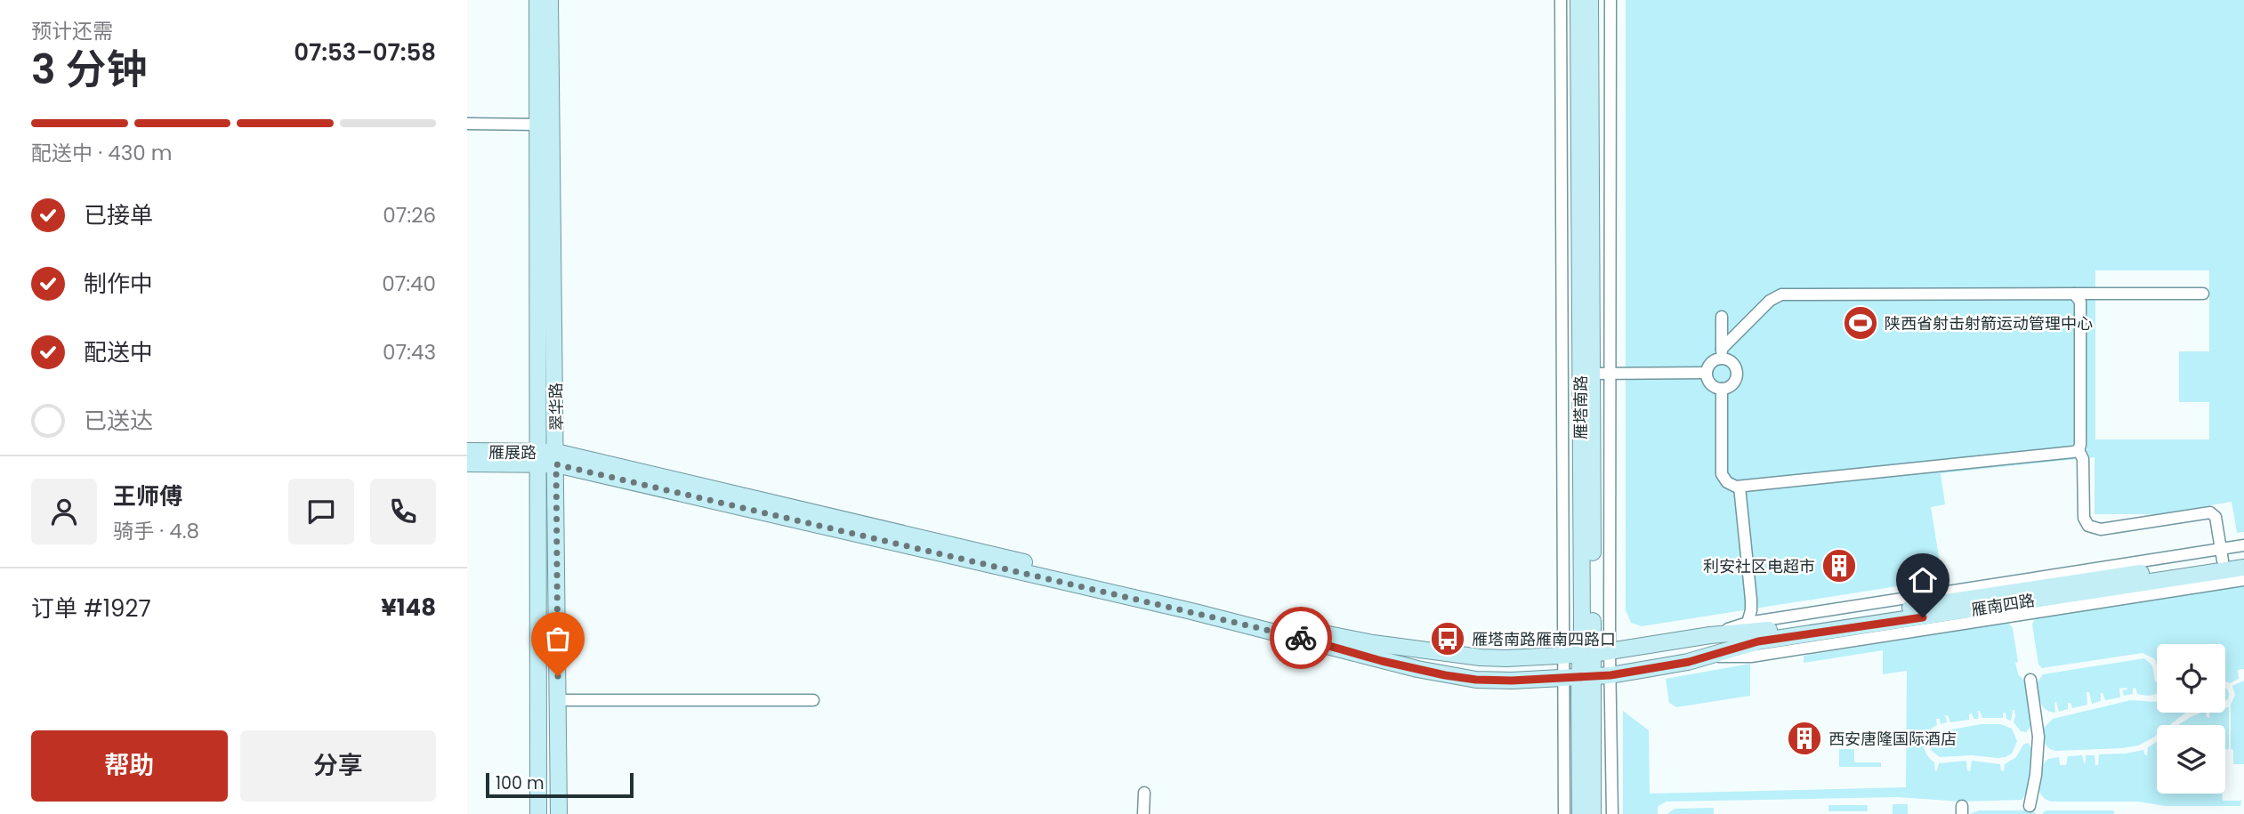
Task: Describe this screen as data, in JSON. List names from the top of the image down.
{
  "streets": {
    "main road": [
      "翠华路",
      "雁塔南路",
      "雁展路",
      "雁南四路"
    ]
  },
  "crossings": [
    ["翠华路", "雁展路"],
    ["雁塔南路", "雁展路"],
    ["雁塔南路", "雁南四路"],
    ["雁展路", "雁南四路"]
  ],
  "places": {
    "sports": ["陕西省射击射箭运动管理中心"],
    "building": ["利安社区电超市", "西安唐隆国际酒店"],
    "bus stop": ["雁塔南路雁南四路口"]
  },
  "scale_bar": "100 m",
  "page": {
    "heading": ["3 分钟", "预计还需", "07:53–07:58"],
    "panel": [
      "王师傅",
      "骑手 · 4.8",
      "订单 #1927",
      "¥148"
    ],
    "bar": "配送中 · 430 m",
    "list": [
      ["已接单", "07:26"],
      ["制作中", "07:40"],
      ["配送中", "07:43"],
      "已送达"
    ],
    "buttons": ["帮助", "分享"],
    "scale": "100 m"
  }
}
